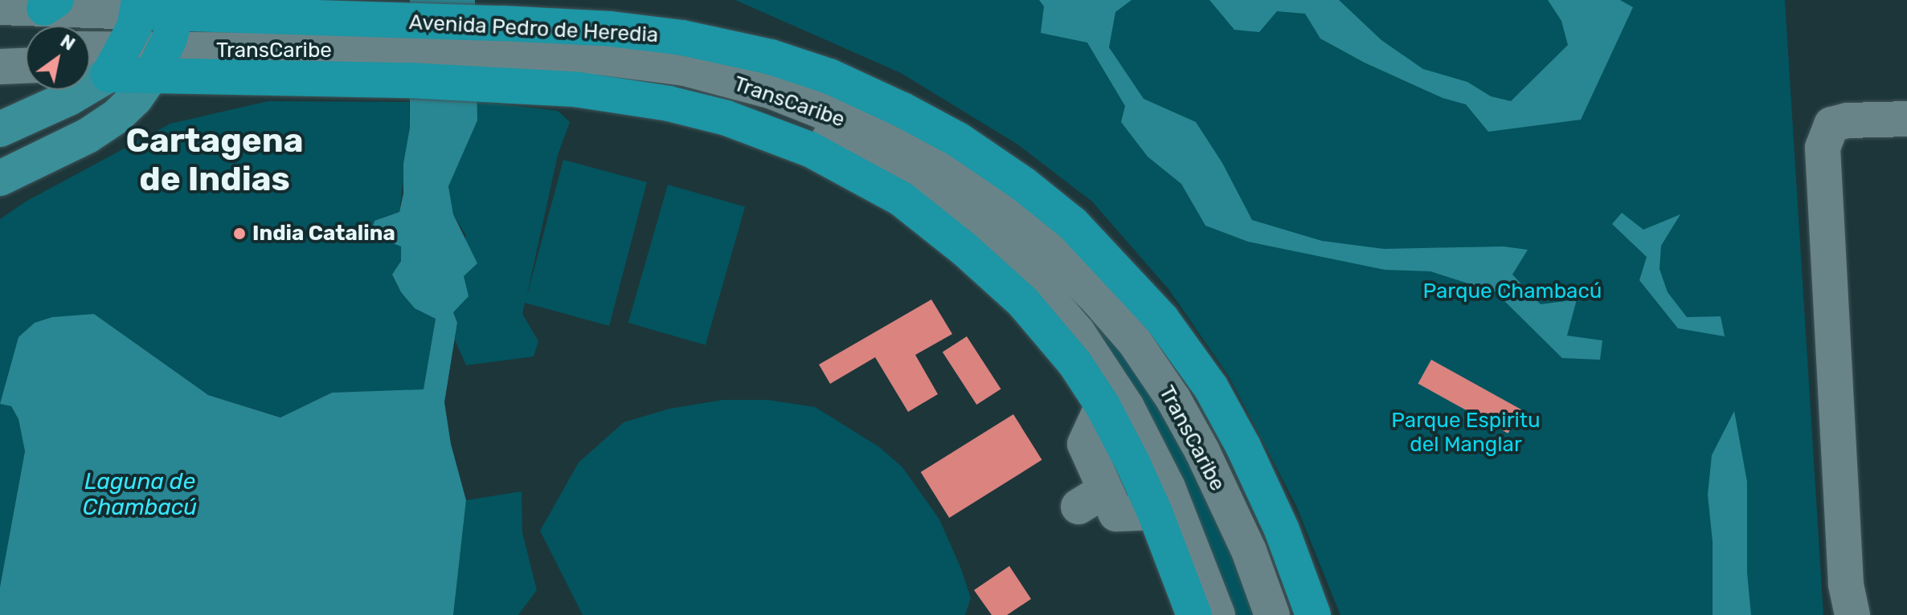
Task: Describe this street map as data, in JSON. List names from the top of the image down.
{
  "streets": {
    "highway": ["Avenida Pedro de Heredia"],
    "street": ["TransCaribe"]
  },
  "crossings": [
    ["Avenida Pedro de Heredia", "TransCaribe"]
  ],
  "districts": ["Cartagena de Indias"],
  "water": ["Laguna de Chambacú"],
  "parks": ["Parque Chambacú", "Parque Espiritu del Manglar"],
  "places": ["India Catalina"],
  "north": "top right"
}
